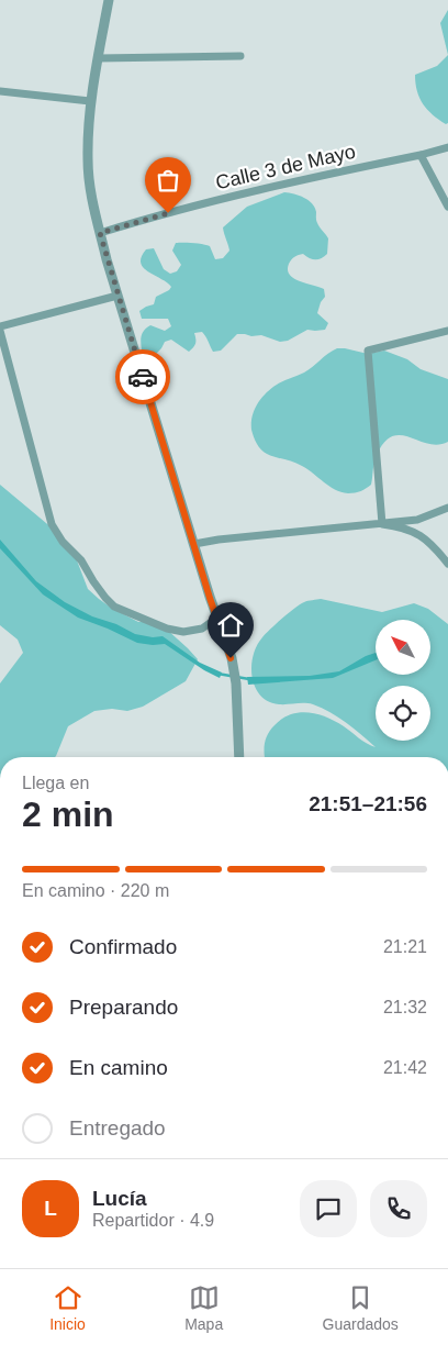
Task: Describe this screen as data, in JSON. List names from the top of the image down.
{
  "streets": {
    "street": ["Calle 3 de Mayo"]
  },
  "north": "top left",
  "page": {
    "heading": ["2 min", "Llega en", "21:51–21:56"],
    "panel": ["Lucía", "Repartidor · 4.9"],
    "bar": "En camino · 220 m",
    "list": [
      ["Confirmado", "21:21"],
      ["Preparando", "21:32"],
      ["En camino", "21:42"],
      "Entregado"
    ],
    "round": "L",
    "tabs": ["Inicio", "Mapa", "Guardados"]
  }
}
